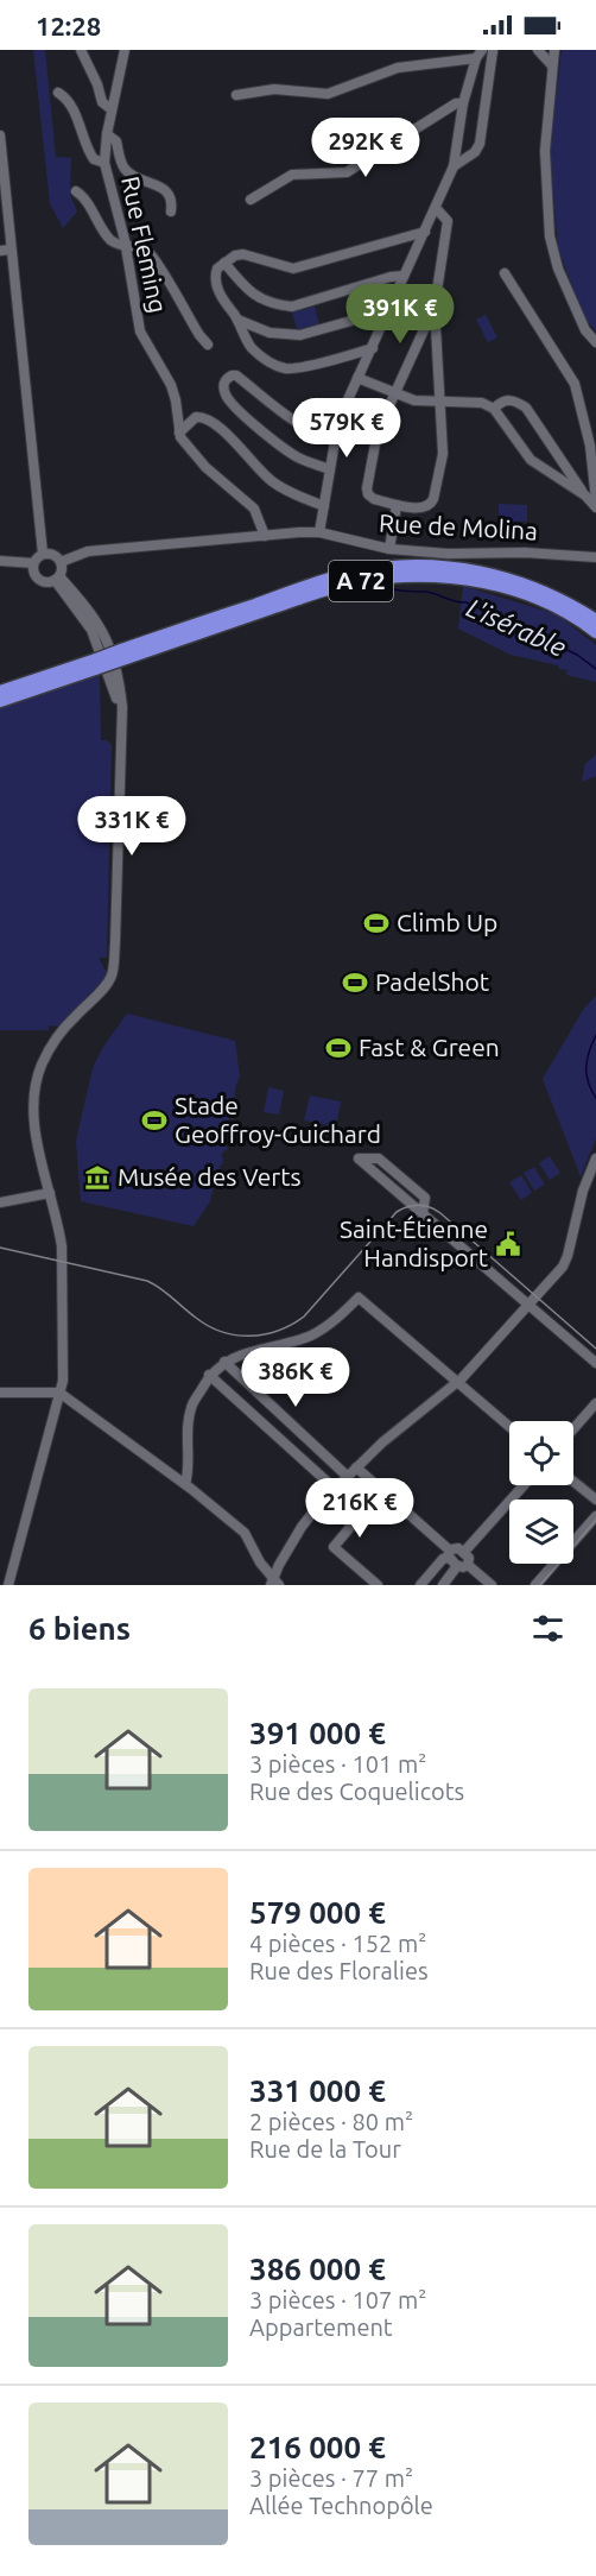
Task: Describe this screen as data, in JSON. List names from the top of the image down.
{
  "streets": {
    "highway": ["A 72"],
    "street": ["Rue Fleming", "Rue de Molina"]
  },
  "water": ["L'isérable"],
  "places": {
    "sports": [
      "Climb Up",
      "PadelShot",
      "Fast & Green",
      "Stade Geoffroy-Guichard"
    ],
    "museum": ["Musée des Verts"],
    "public building": ["Saint-Étienne Handisport"]
  },
  "page": {
    "status": "12:28",
    "price": [
      "292K €",
      "391K €",
      "579K €",
      "331K €",
      "386K €",
      "216K €"
    ],
    "heading": "6 biens",
    "list": [
      {
        "name": "391 000 €",
        "note": "3 pièces · 101 m² · Rue des Coquelicots"
      },
      {
        "name": "579 000 €",
        "note": "4 pièces · 152 m² · Rue des Floralies"
      },
      {
        "name": "331 000 €",
        "note": "2 pièces · 80 m² · Rue de la Tour"
      },
      {
        "name": "386 000 €",
        "note": "3 pièces · 107 m² · Appartement"
      },
      {
        "name": "216 000 €",
        "note": "3 pièces · 77 m² · Allée Technopôle"
      }
    ]
  }
}
